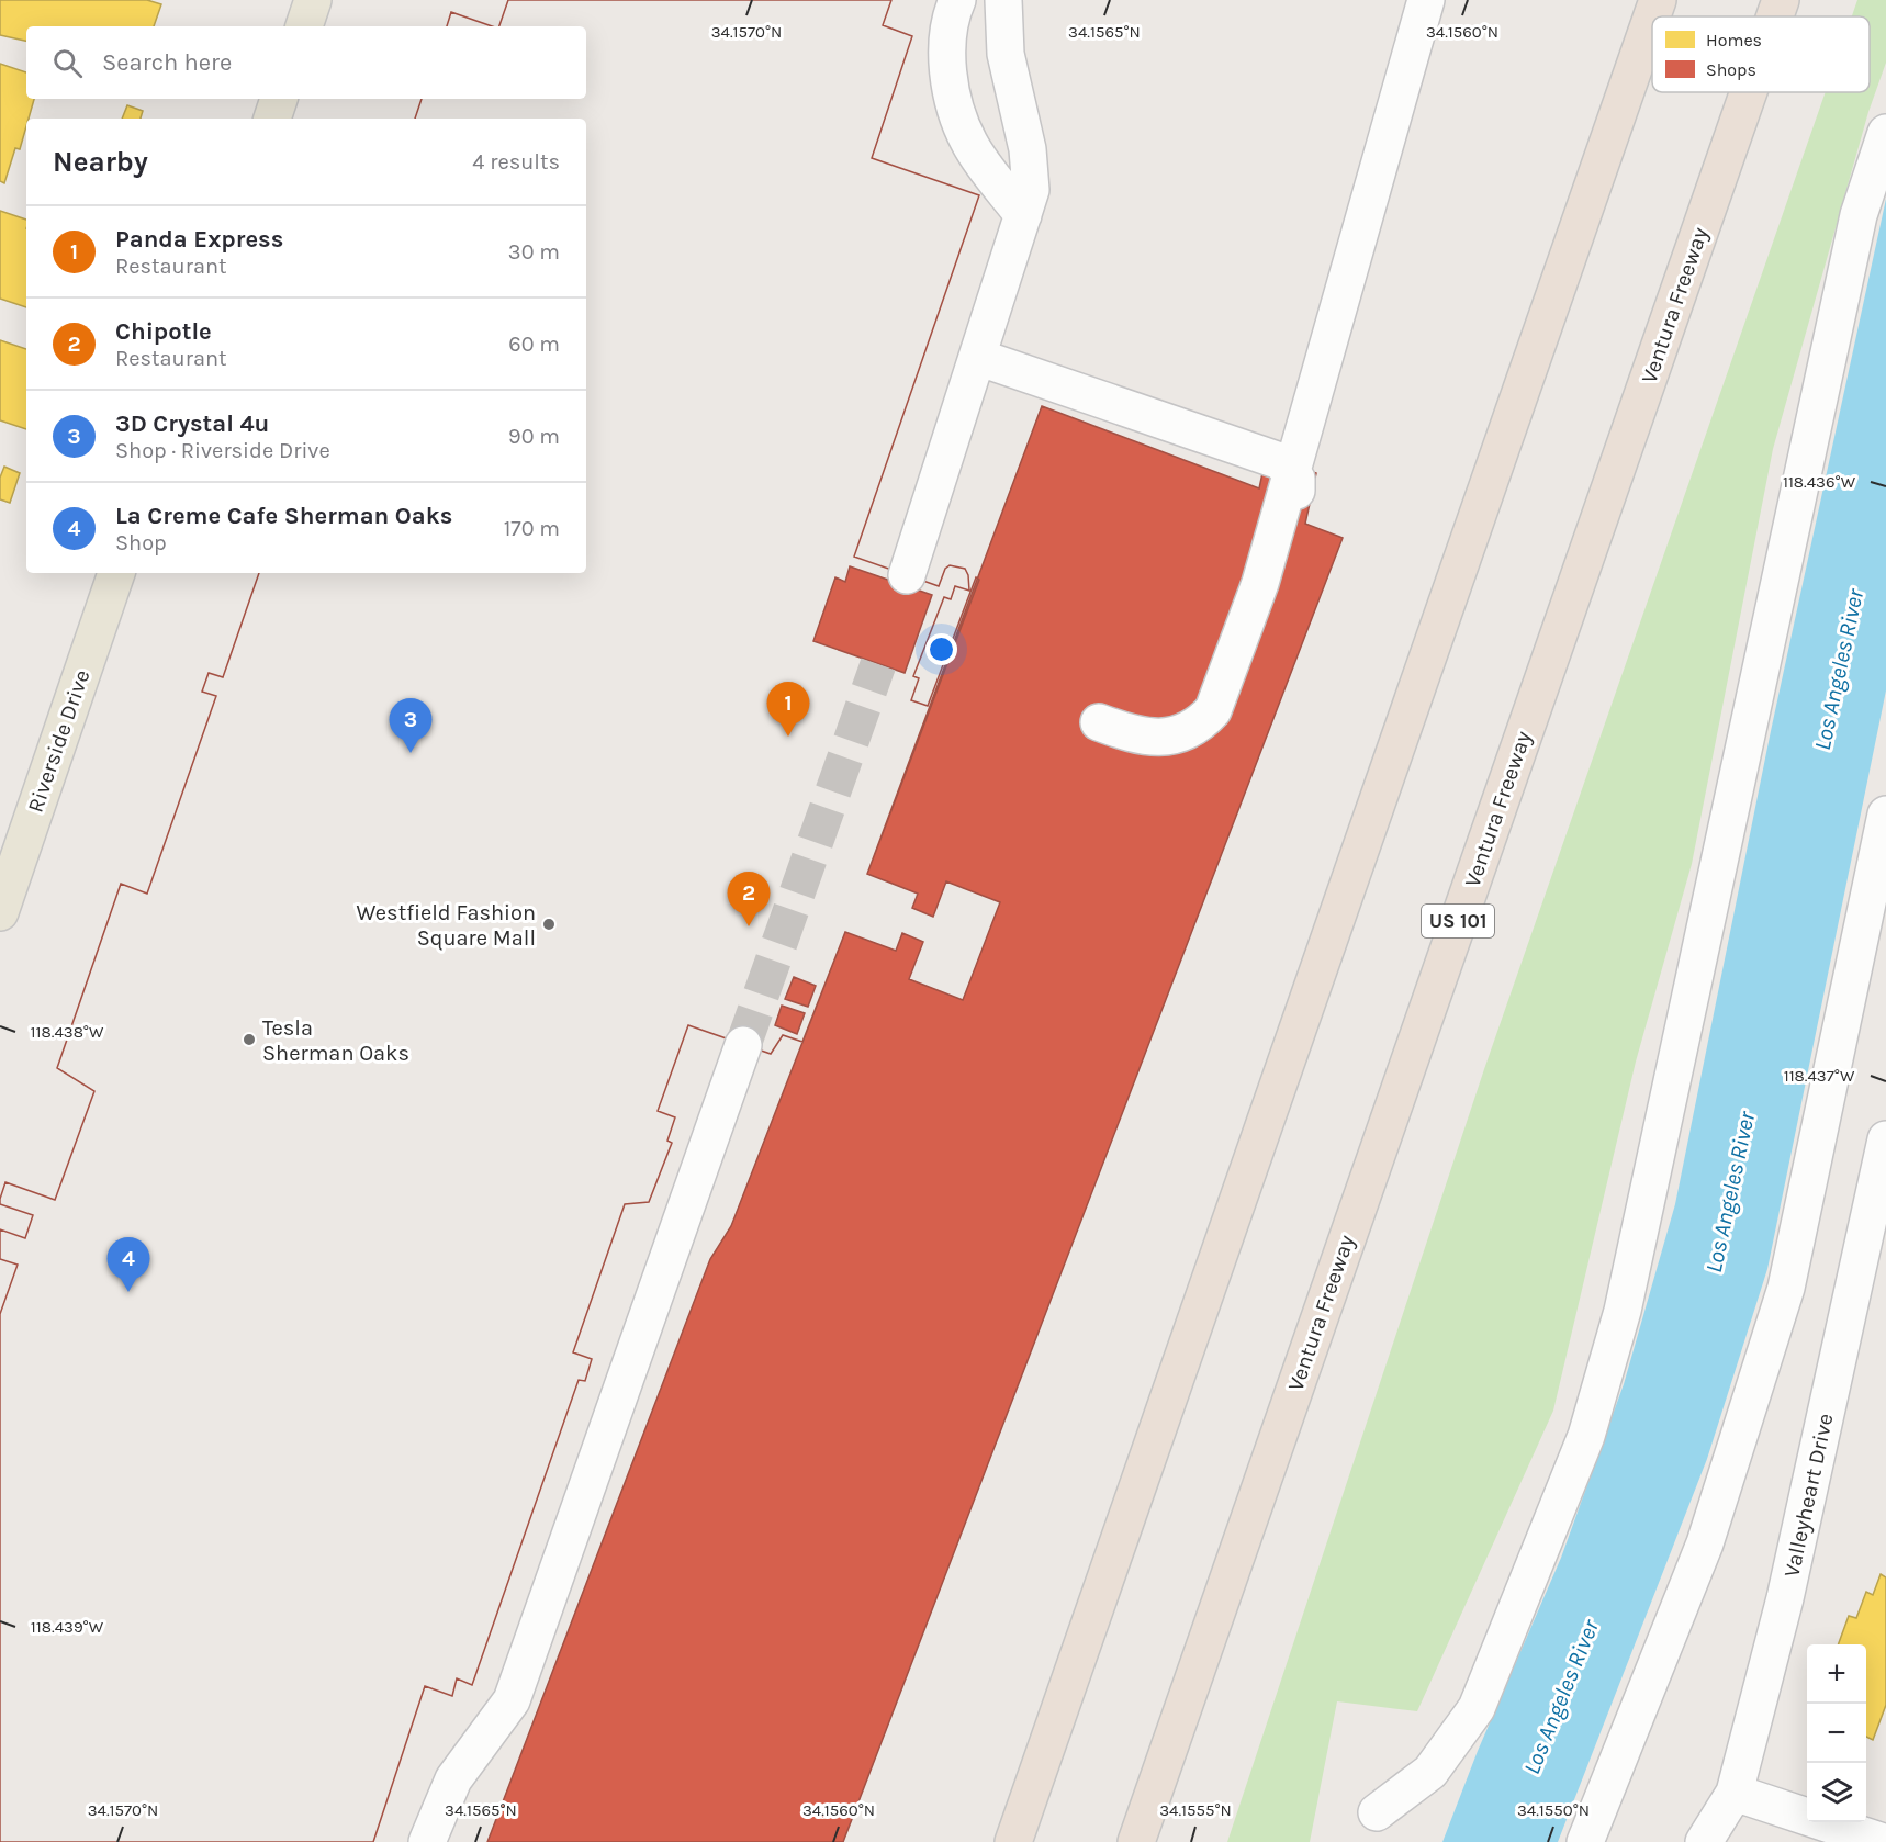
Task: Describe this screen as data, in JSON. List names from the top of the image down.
{
  "streets": {
    "highway": ["Ventura Freeway", "US 101"],
    "main road": ["Riverside Drive"],
    "street": ["Valleyheart Drive"]
  },
  "water": ["Los Angeles River"],
  "places": ["Westfield Fashion Square Mall", "Tesla Sherman Oaks"],
  "legend": ["Homes", "Shops"],
  "page": {
    "search": "Search here",
    "heading": ["Nearby", "4 results"],
    "list": [
      {
        "mark": "1",
        "name": "Panda Express",
        "note": "Restaurant",
        "value": "30 m"
      },
      {
        "mark": "2",
        "name": "Chipotle",
        "note": "Restaurant",
        "value": "60 m"
      },
      {
        "mark": "3",
        "name": "3D Crystal 4u",
        "note": "Shop · Riverside Drive",
        "value": "90 m"
      },
      {
        "mark": "4",
        "name": "La Creme Cafe Sherman Oaks",
        "note": "Shop",
        "value": "170 m"
      }
    ],
    "pins": [
      "1",
      "3",
      "2",
      "4"
    ],
    "map_buttons": ["+", "−"]
  },
  "coordinates": [
    "34.1570°N",
    "34.1565°N",
    "34.1560°N",
    "118.436°W",
    "118.438°W",
    "118.437°W",
    "118.439°W",
    "34.1555°N",
    "34.1550°N"
  ]
}
